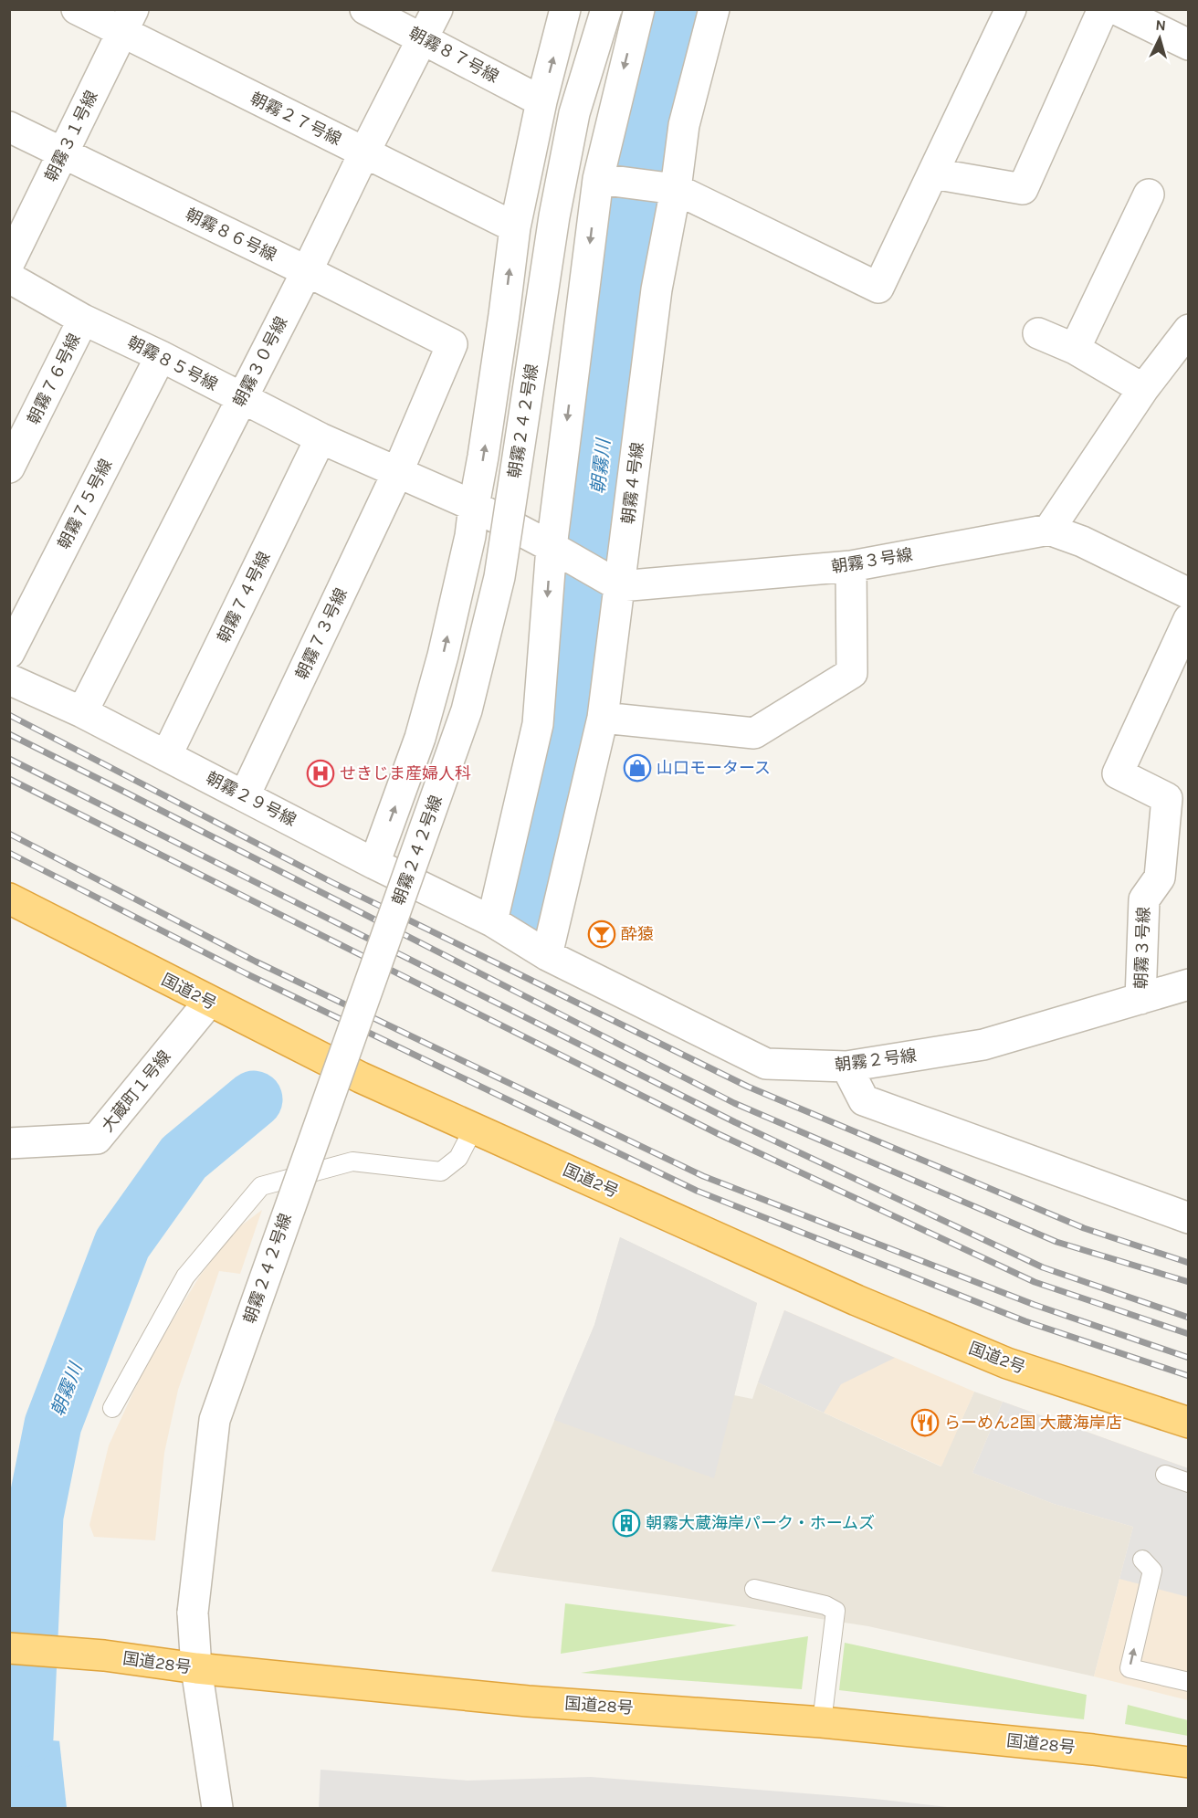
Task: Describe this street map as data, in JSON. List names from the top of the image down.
{
  "streets": {
    "highway": ["国道2号", "国道28号"],
    "street": [
      "朝霧８７号線",
      "朝霧２７号線",
      "朝霧３１号線",
      "朝霧８６号線",
      "朝霧３０号線",
      "朝霧８５号線",
      "朝霧７６号線",
      "朝霧２４２号線",
      "朝霧４号線",
      "朝霧７５号線",
      "朝霧３号線",
      "朝霧７４号線",
      "朝霧７３号線",
      "朝霧２９号線",
      "朝霧２号線",
      "大蔵町１号線"
    ]
  },
  "crossings": [
    ["朝霧８７号線", "朝霧３０号線"],
    ["朝霧２７号線", "朝霧３１号線"],
    ["朝霧２７号線", "朝霧３０号線"],
    ["朝霧３１号線", "朝霧８６号線"],
    ["朝霧８６号線", "朝霧３０号線"],
    ["朝霧８６号線", "朝霧８５号線"],
    ["朝霧８６号線", "朝霧７３号線"],
    ["朝霧３０号線", "朝霧８５号線"],
    ["朝霧３０号線", "朝霧２９号線"],
    ["朝霧８５号線", "朝霧７６号線"],
    ["朝霧８５号線", "朝霧７５号線"],
    ["朝霧８５号線", "朝霧７４号線"],
    ["朝霧８５号線", "朝霧７３号線"],
    ["朝霧２４２号線", "国道28号"],
    ["朝霧４号線", "朝霧３号線"],
    ["朝霧４号線", "朝霧２９号線"],
    ["朝霧４号線", "朝霧２号線"],
    ["朝霧３号線", "朝霧２号線"],
    ["朝霧７４号線", "朝霧２９号線"],
    ["朝霧７３号線", "朝霧２９号線"],
    ["朝霧２９号線", "朝霧２号線"],
    ["国道2号", "大蔵町１号線"]
  ],
  "water": ["朝霧川"],
  "places": {
    "shop": ["山口モータース"],
    "hospital": ["せきじま産婦人科"],
    "bar": ["酔猿"],
    "restaurant": ["らーめん2国 大蔵海岸店"],
    "building": ["朝霧大蔵海岸パーク・ホームズ"]
  },
  "north": "top"
}
